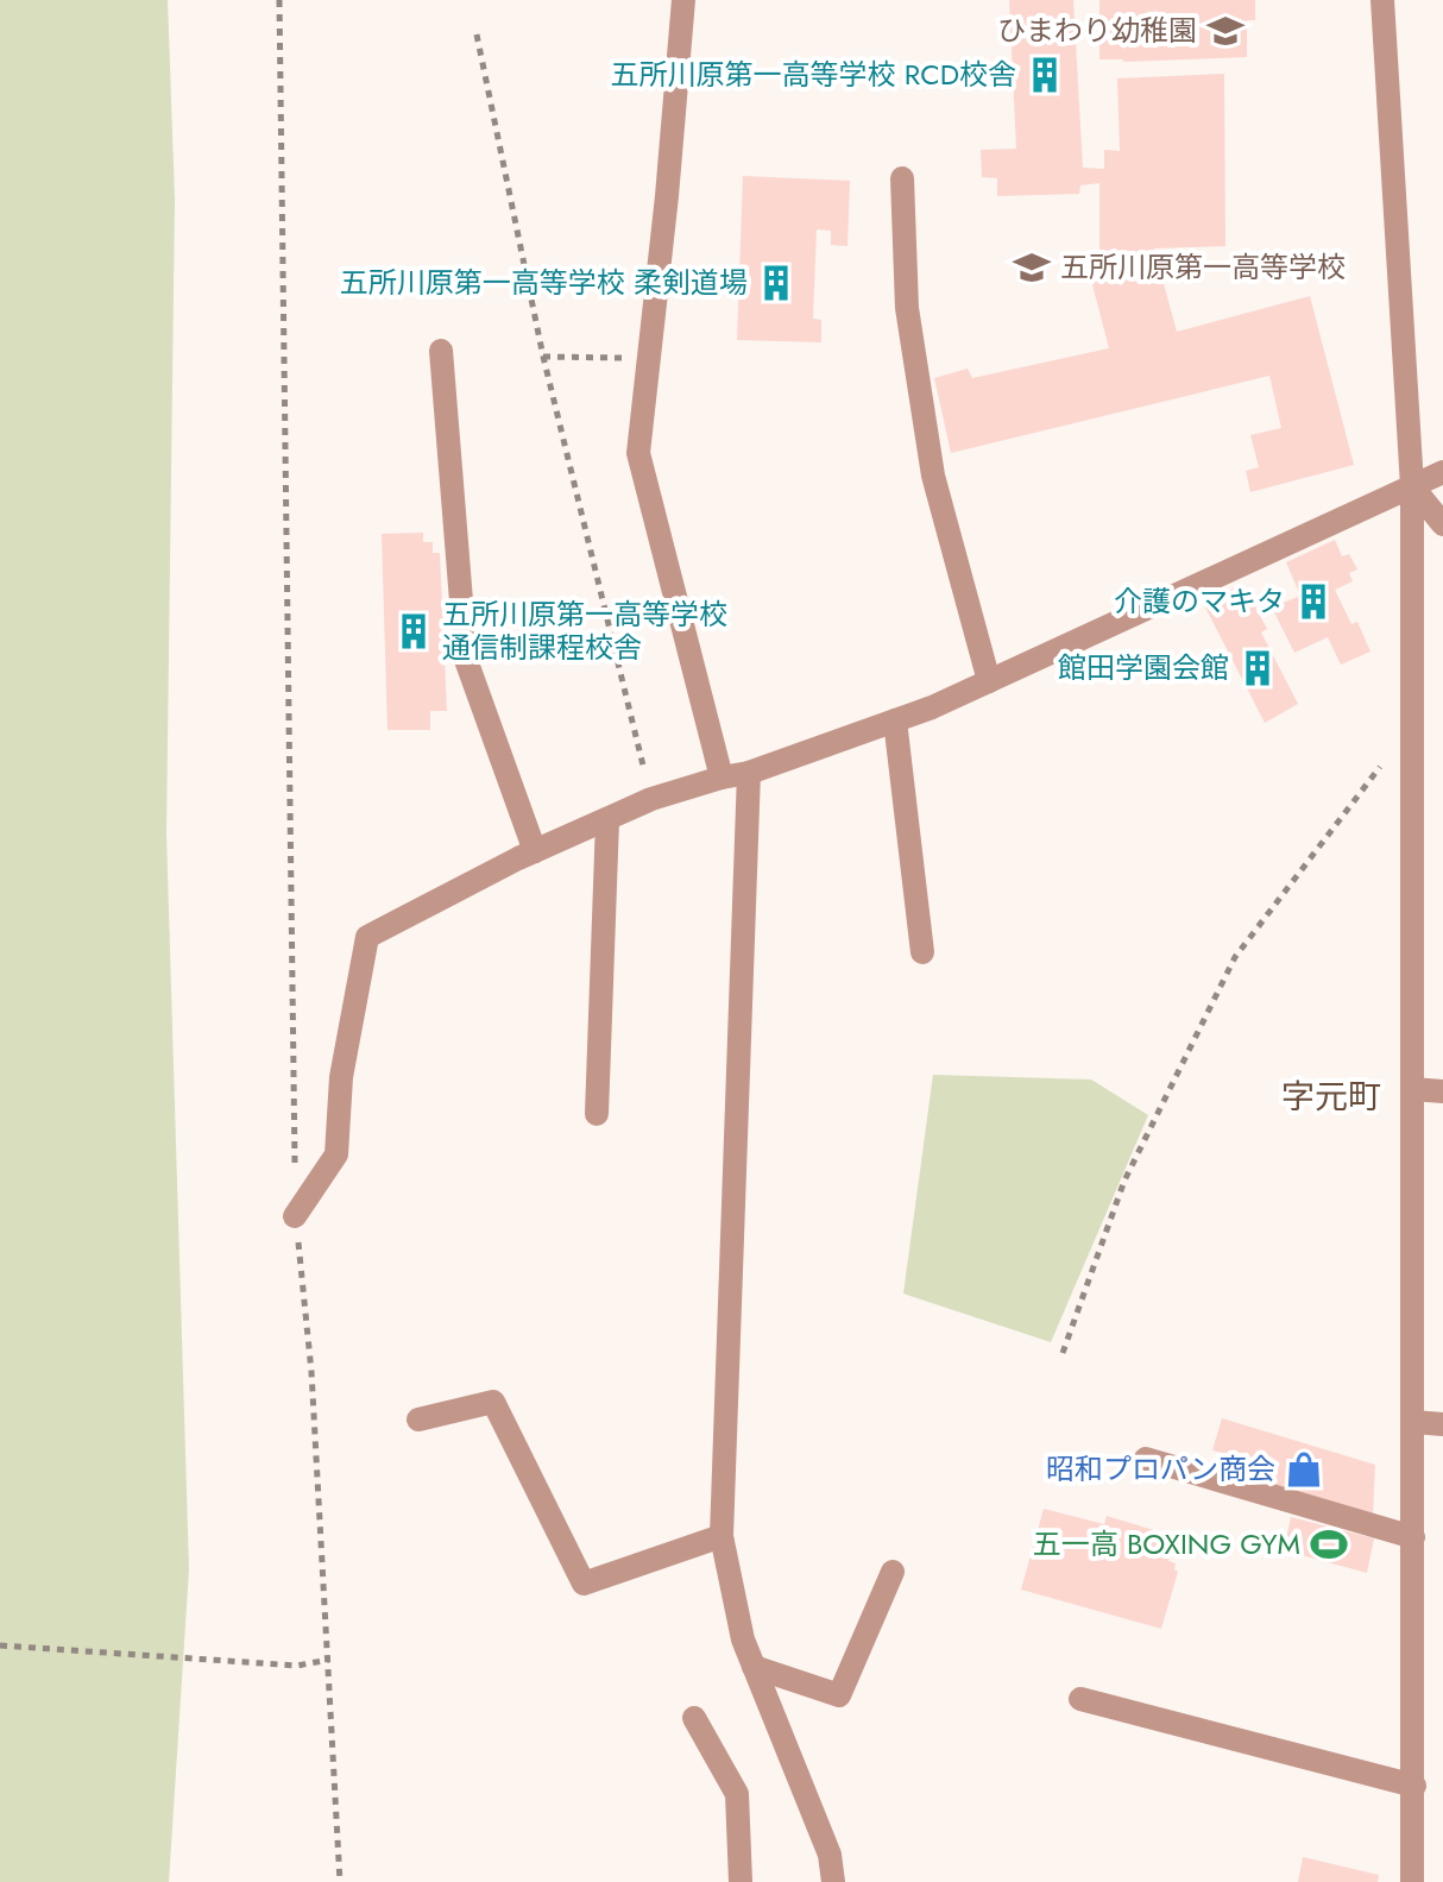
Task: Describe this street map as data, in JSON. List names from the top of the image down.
{
  "districts": ["字元町"],
  "places": {
    "school or university": ["ひまわり幼稚園", "五所川原第一高等学校"],
    "building": [
      "五所川原第一高等学校 RCD校舎",
      "五所川原第一高等学校 柔剣道場",
      "介護のマキタ",
      "五所川原第一高等学校 通信制課程校舎",
      "館田学園会館"
    ],
    "shop": ["昭和プロパン商会"],
    "sports": ["五一高 BOXING GYM"]
  }
}
